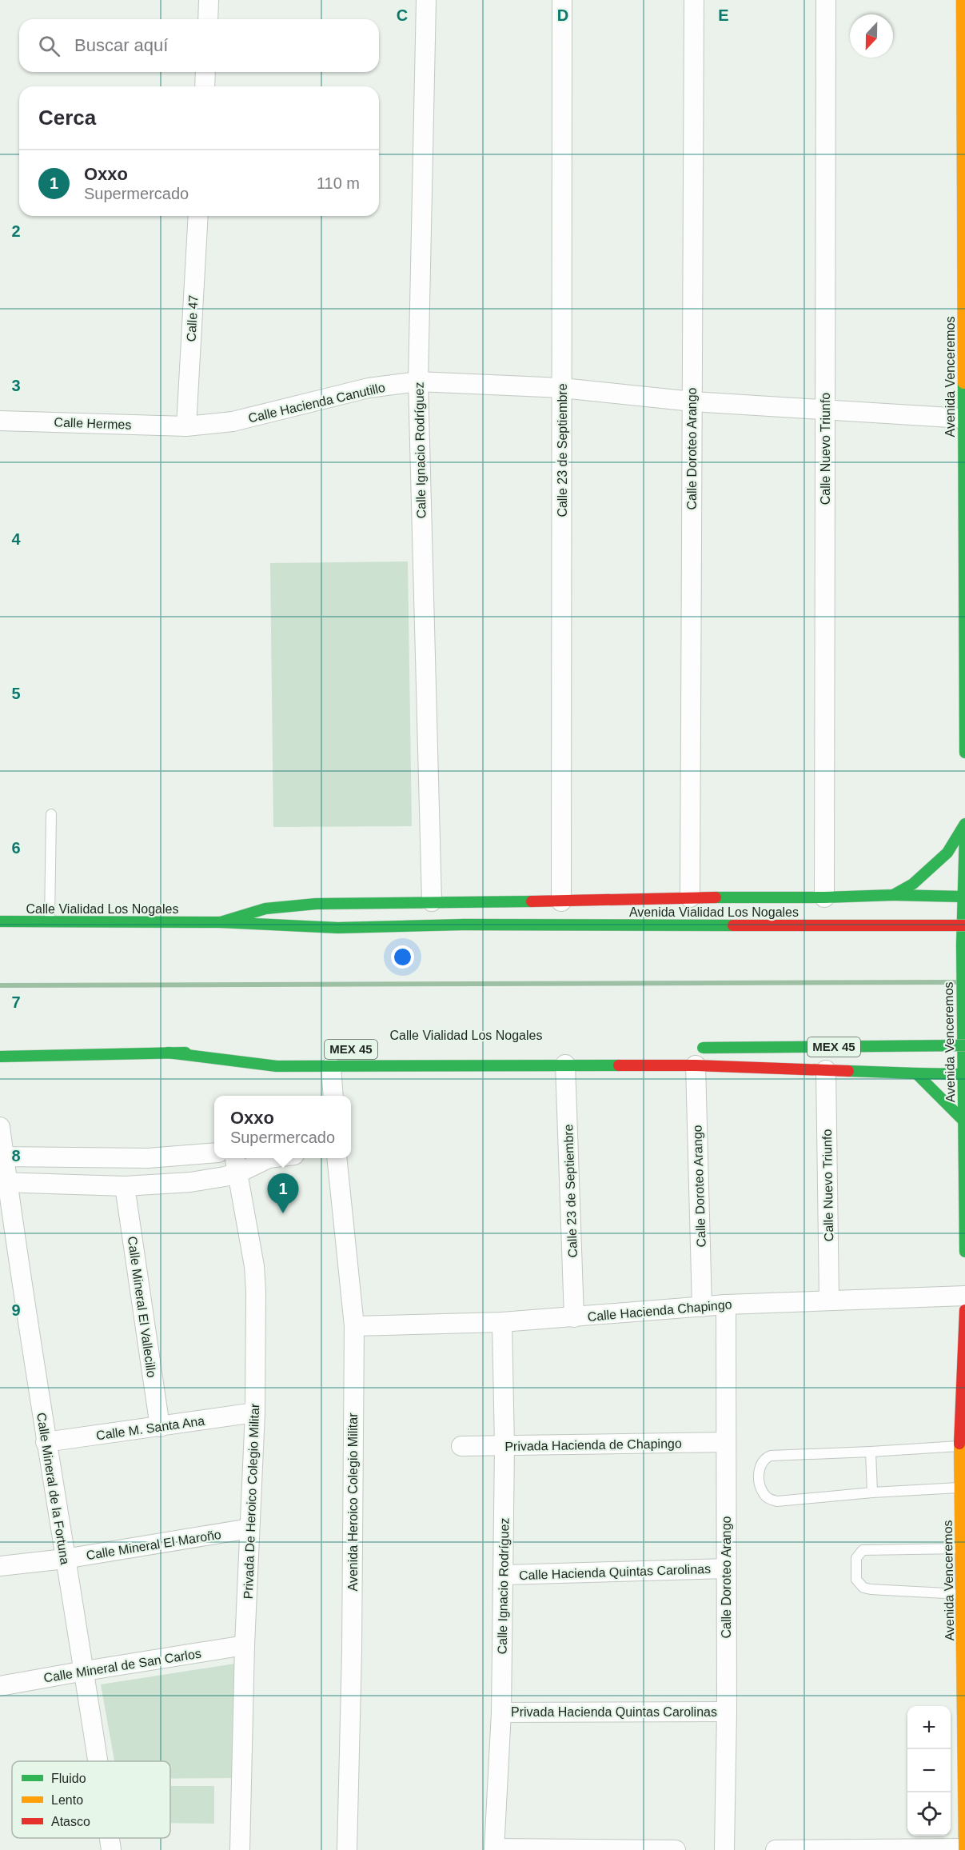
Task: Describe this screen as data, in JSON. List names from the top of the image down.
{
  "streets": {
    "main road": [
      "Avenida Venceremos",
      "Calle Vialidad Los Nogales",
      "Avenida Vialidad Los Nogales",
      "MEX 45"
    ],
    "street": [
      "Calle 47",
      "Calle Hacienda Canutillo",
      "Calle Hermes",
      "Calle Doroteo Arango",
      "Calle Nuevo Triunfo",
      "Calle Ignacio Rodríguez",
      "Calle 23 de Septiembre",
      "Calle Mineral El Vallecillo",
      "Calle Hacienda Chapingo",
      "Calle M. Santa Ana",
      "Privada Hacienda de Chapingo",
      "Calle Mineral de la Fortuna",
      "Privada De Heroico Colegio Militar",
      "Avenida Heroico Colegio Militar",
      "Calle Mineral El Maroño",
      "Calle Hacienda Quintas Carolinas",
      "Calle Mineral de San Carlos",
      "Privada Hacienda Quintas Carolinas"
    ]
  },
  "crossings": [
    ["Calle 47", "Calle Hacienda Canutillo"],
    ["Calle 47", "Calle Hermes"],
    ["Avenida Venceremos", "Calle Hacienda Canutillo"],
    ["Calle Hacienda Canutillo", "Calle Hermes"],
    ["Calle Hacienda Canutillo", "Calle Doroteo Arango"],
    ["Calle Hacienda Canutillo", "Calle Nuevo Triunfo"],
    ["Calle Hacienda Canutillo", "Calle Ignacio Rodríguez"],
    ["Calle Hacienda Canutillo", "Calle 23 de Septiembre"],
    ["Calle Doroteo Arango", "MEX 45"],
    ["Calle Doroteo Arango", "Calle Hacienda Chapingo"],
    ["Calle Doroteo Arango", "Privada Hacienda de Chapingo"],
    ["Calle Doroteo Arango", "Calle Hacienda Quintas Carolinas"],
    ["Calle Doroteo Arango", "Privada Hacienda Quintas Carolinas"],
    ["Calle Nuevo Triunfo", "Calle Hacienda Chapingo"],
    ["Calle Ignacio Rodríguez", "Calle Hacienda Chapingo"],
    ["Calle Ignacio Rodríguez", "Privada Hacienda de Chapingo"],
    ["Calle Ignacio Rodríguez", "Calle Hacienda Quintas Carolinas"],
    ["Calle Ignacio Rodríguez", "Privada Hacienda Quintas Carolinas"],
    ["Calle 23 de Septiembre", "Calle Hacienda Chapingo"],
    ["Calle Vialidad Los Nogales", "Avenida Vialidad Los Nogales"],
    ["Calle Mineral El Vallecillo", "Calle M. Santa Ana"],
    ["Calle Hacienda Chapingo", "Avenida Heroico Colegio Militar"],
    ["Calle M. Santa Ana", "Calle Mineral de la Fortuna"],
    ["Calle M. Santa Ana", "Privada De Heroico Colegio Militar"],
    ["Calle Mineral de la Fortuna", "Calle Mineral El Maroño"],
    ["Calle Mineral de la Fortuna", "Calle Mineral de San Carlos"],
    ["Privada De Heroico Colegio Militar", "Calle Mineral El Maroño"],
    ["Privada De Heroico Colegio Militar", "Calle Mineral de San Carlos"]
  ],
  "legend": ["Fluido", "Lento", "Atasco"],
  "north": "bottom",
  "page": {
    "search": "Buscar aquí",
    "heading": "Cerca",
    "list": [
      {
        "mark": "1",
        "name": "Oxxo",
        "note": "Supermercado",
        "value": "110 m"
      }
    ],
    "popup": ["Oxxo", "Supermercado"],
    "pins": "1",
    "map_buttons": ["+", "−"]
  },
  "grid": {
    "columns": ["C", "D", "E"],
    "rows": [
      "2",
      "3",
      "4",
      "5",
      "6",
      "7",
      "8",
      "9"
    ]
  }
}
